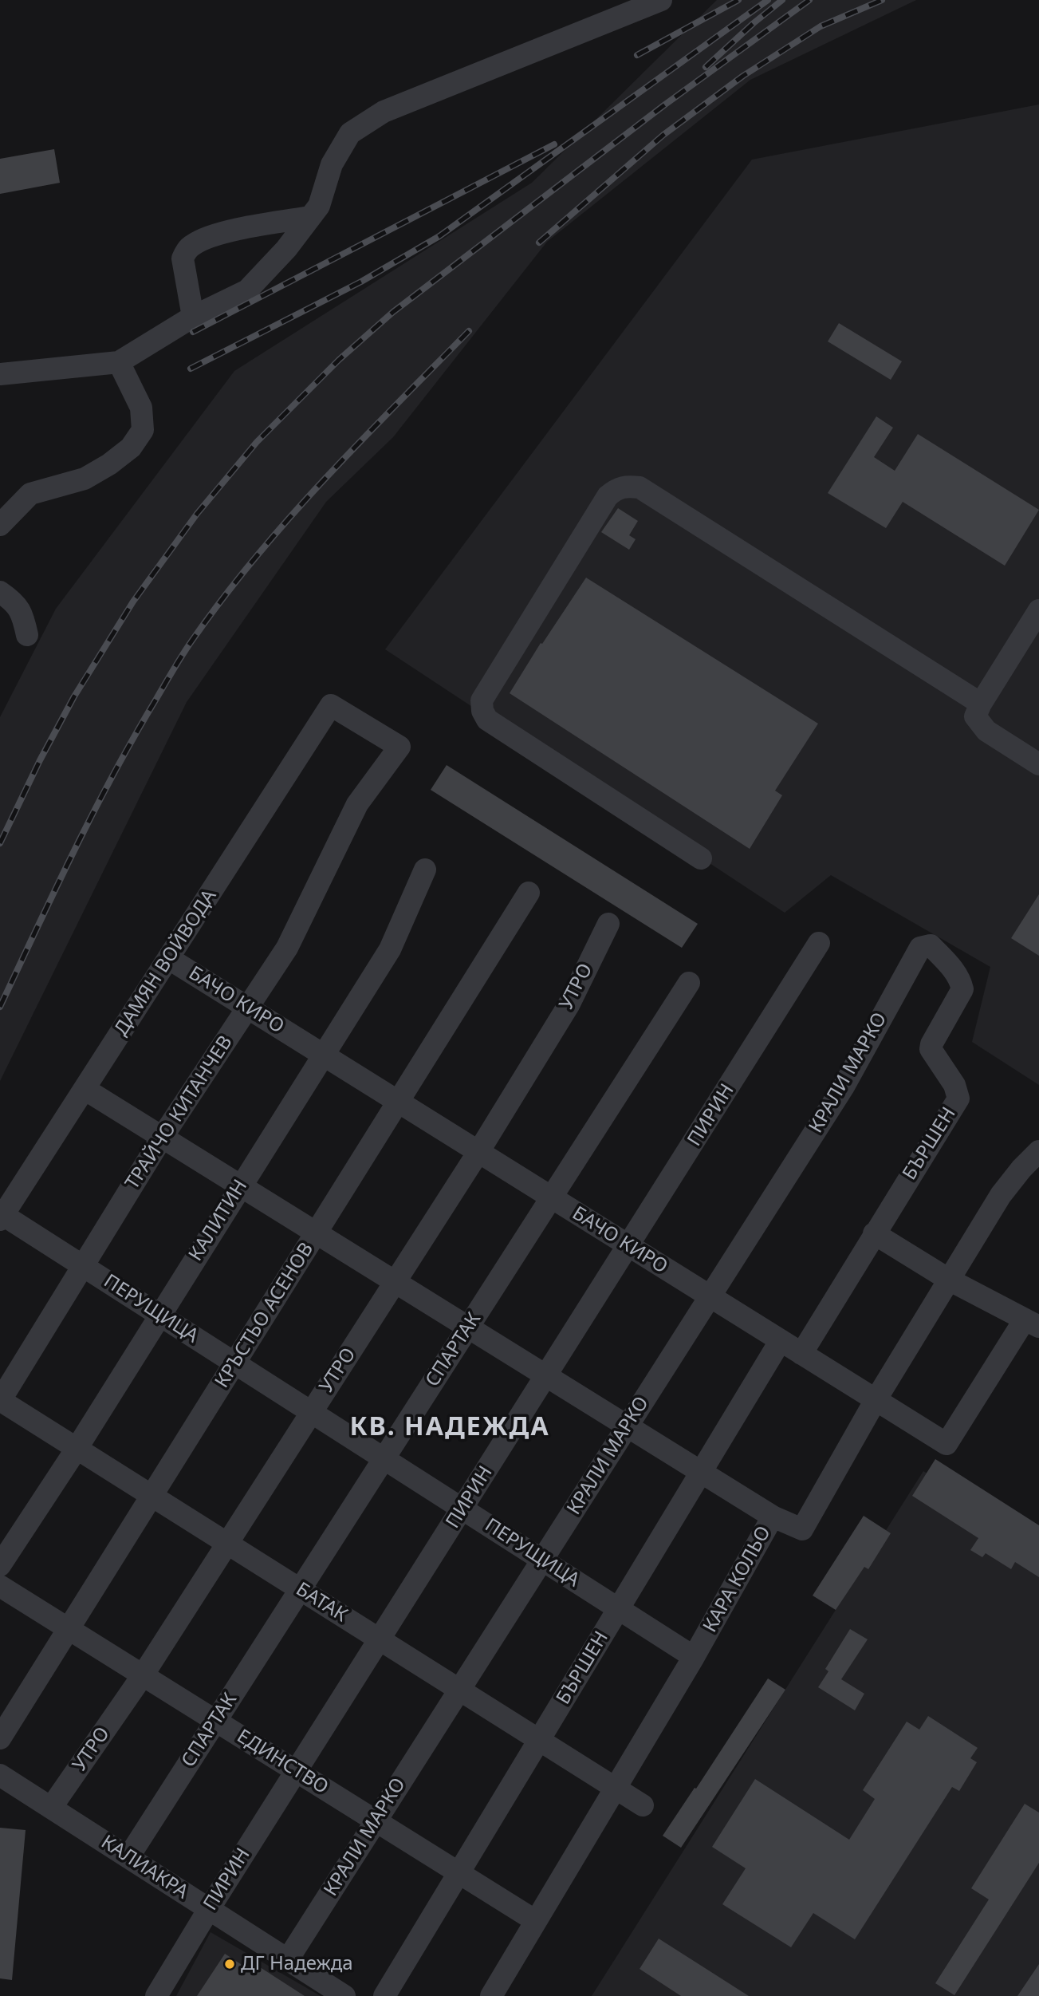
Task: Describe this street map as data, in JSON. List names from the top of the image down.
{
  "streets": {
    "street": [
      "ДАМЯН ВОЙВОДА",
      "УТРО",
      "БАЧО КИРО",
      "КРАЛИ МАРКО",
      "ТРАЙЧО КИТАНЧЕВ",
      "ПИРИН",
      "БЪРШЕН",
      "КАЛИТИН",
      "ПЕРУЩИЦА",
      "КРЪСТЬО АСЕНОВ",
      "СПАРТАК",
      "КАРА КОЛЬО",
      "БАТАК",
      "ЕДИНСТВО",
      "КАЛИАКРА"
    ]
  },
  "crossings": [
    ["ДАМЯН ВОЙВОДА", "БАЧО КИРО"],
    ["ДАМЯН ВОЙВОДА", "ТРАЙЧО КИТАНЧЕВ"],
    ["ДАМЯН ВОЙВОДА", "ПЕРУЩИЦА"],
    ["УТРО", "БАЧО КИРО"],
    ["УТРО", "ПЕРУЩИЦА"],
    ["УТРО", "БАТАК"],
    ["УТРО", "ЕДИНСТВО"],
    ["УТРО", "КАЛИАКРА"],
    ["БАЧО КИРО", "КРАЛИ МАРКО"],
    ["БАЧО КИРО", "ТРАЙЧО КИТАНЧЕВ"],
    ["БАЧО КИРО", "ПИРИН"],
    ["БАЧО КИРО", "БЪРШЕН"],
    ["БАЧО КИРО", "КАЛИТИН"],
    ["БАЧО КИРО", "КРЪСТЬО АСЕНОВ"],
    ["БАЧО КИРО", "СПАРТАК"],
    ["БАЧО КИРО", "КАРА КОЛЬО"],
    ["КРАЛИ МАРКО", "БЪРШЕН"],
    ["КРАЛИ МАРКО", "ПЕРУЩИЦА"],
    ["КРАЛИ МАРКО", "БАТАК"],
    ["КРАЛИ МАРКО", "ЕДИНСТВО"],
    ["КРАЛИ МАРКО", "КАЛИАКРА"],
    ["ТРАЙЧО КИТАНЧЕВ", "ПЕРУЩИЦА"],
    ["ТРАЙЧО КИТАНЧЕВ", "БАТАК"],
    ["ПИРИН", "ПЕРУЩИЦА"],
    ["ПИРИН", "БАТАК"],
    ["ПИРИН", "ЕДИНСТВО"],
    ["ПИРИН", "КАЛИАКРА"],
    ["БЪРШЕН", "ПЕРУЩИЦА"],
    ["БЪРШЕН", "БАТАК"],
    ["БЪРШЕН", "ЕДИНСТВО"],
    ["КАЛИТИН", "ПЕРУЩИЦА"],
    ["КАЛИТИН", "БАТАК"],
    ["ПЕРУЩИЦА", "КРЪСТЬО АСЕНОВ"],
    ["ПЕРУЩИЦА", "СПАРТАК"],
    ["ПЕРУЩИЦА", "КАРА КОЛЬО"],
    ["КРЪСТЬО АСЕНОВ", "БАТАК"],
    ["КРЪСТЬО АСЕНОВ", "ЕДИНСТВО"],
    ["СПАРТАК", "БАТАК"],
    ["СПАРТАК", "ЕДИНСТВО"],
    ["СПАРТАК", "КАЛИАКРА"],
    ["КАРА КОЛЬО", "БАТАК"],
    ["КАРА КОЛЬО", "ЕДИНСТВО"]
  ],
  "districts": ["КВ. НАДЕЖДА"],
  "places": ["ДГ Надежда"]
}
